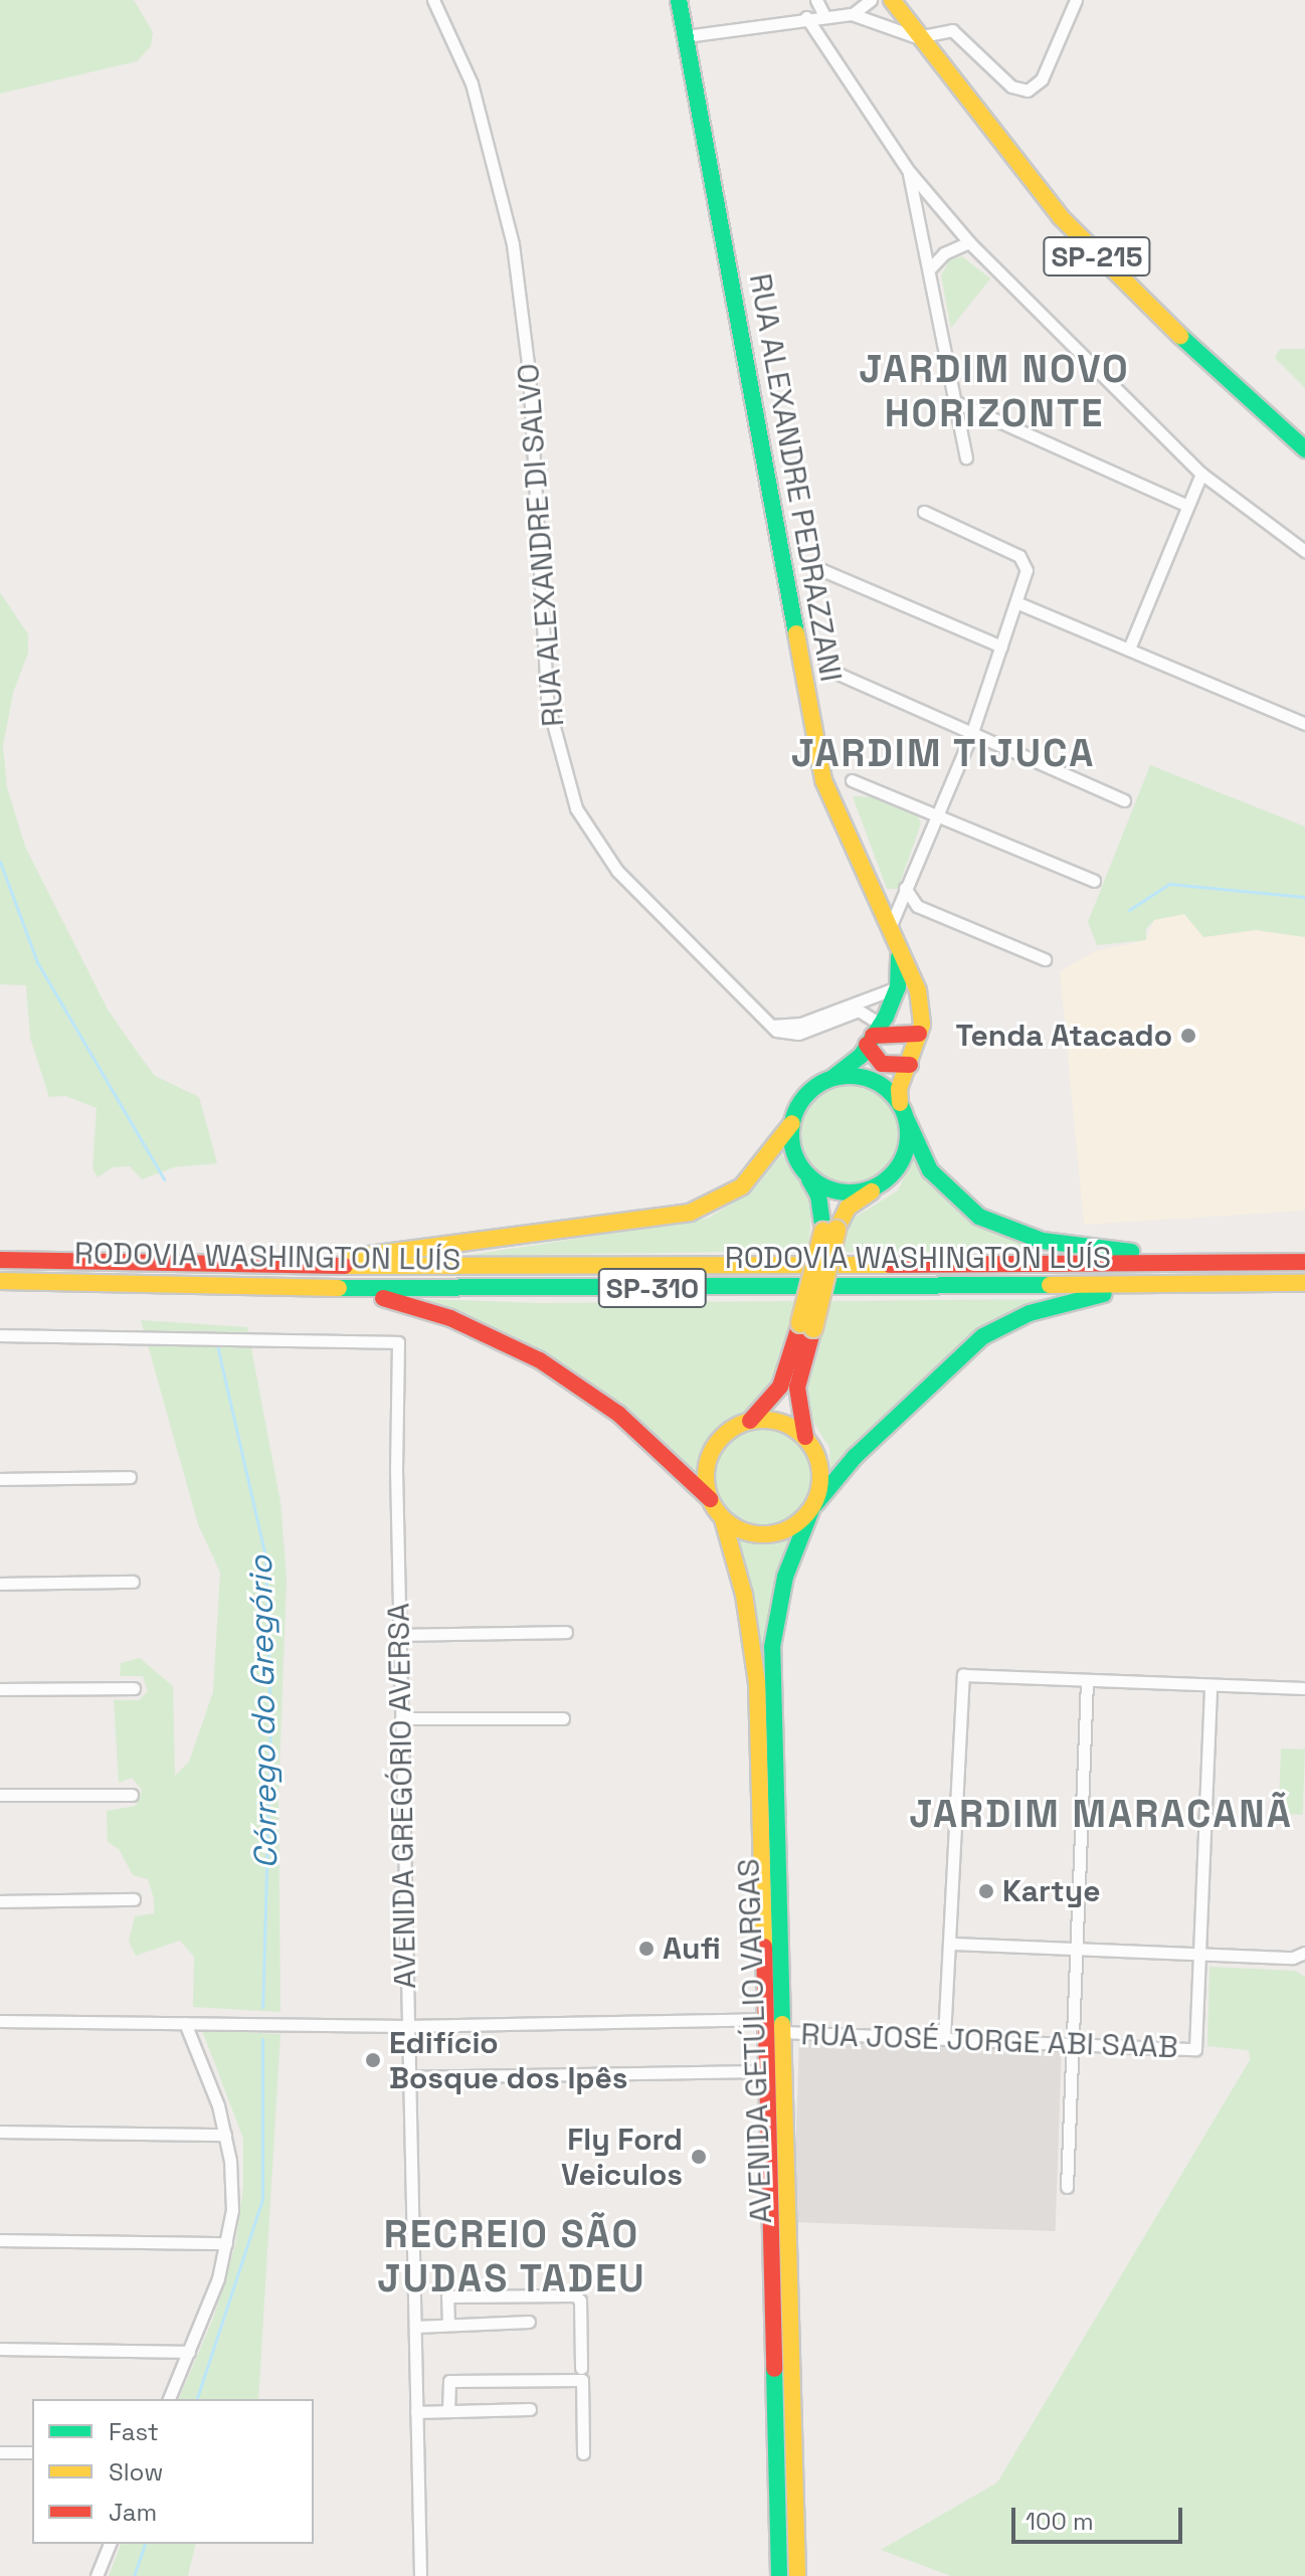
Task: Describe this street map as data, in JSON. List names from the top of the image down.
{
  "streets": {
    "main road": [
      "SP-215",
      "RUA ALEXANDRE PEDRAZZANI",
      "RODOVIA WASHINGTON LUÍS",
      "SP-310",
      "AVENIDA GETÚLIO VARGAS"
    ],
    "street": ["RUA ALEXANDRE DI SALVO", "AVENIDA GREGÓRIO AVERSA", "RUA JOSÉ JORGE ABI SAAB"]
  },
  "crossings": [
    ["AVENIDA GETÚLIO VARGAS", "RUA JOSÉ JORGE ABI SAAB"]
  ],
  "districts": [
    "JARDIM NOVO HORIZONTE",
    "JARDIM TIJUCA",
    "JARDIM MARACANÃ",
    "RECREIO SÃO JUDAS TADEU"
  ],
  "water": ["Córrego do Gregório"],
  "places": [
    "Tenda Atacado",
    "Kartye",
    "Aufi",
    "Edifício Bosque dos Ipês",
    "Fly Ford Veiculos"
  ],
  "legend": ["Fast", "Slow", "Jam"],
  "scale_bar": "100 m"
}
